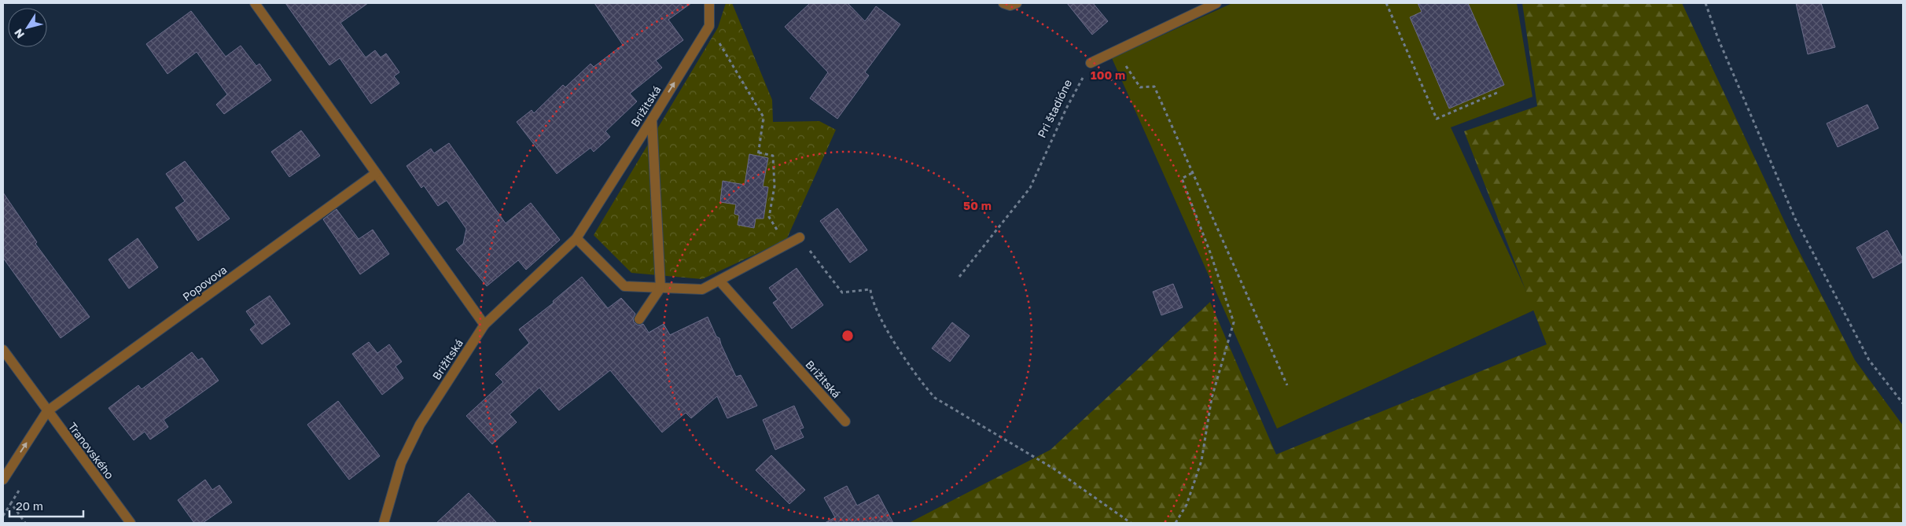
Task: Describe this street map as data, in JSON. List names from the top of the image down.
{
  "streets": {
    "street": ["Brižitská", "Popovova", "Tranovského"],
    "path": ["Pri štadióne"]
  },
  "crossings": [
    ["Popovova", "Tranovského"]
  ],
  "scale_bar": "20 m",
  "north": "bottom left",
  "rings": ["100 m", "50 m"]
}
